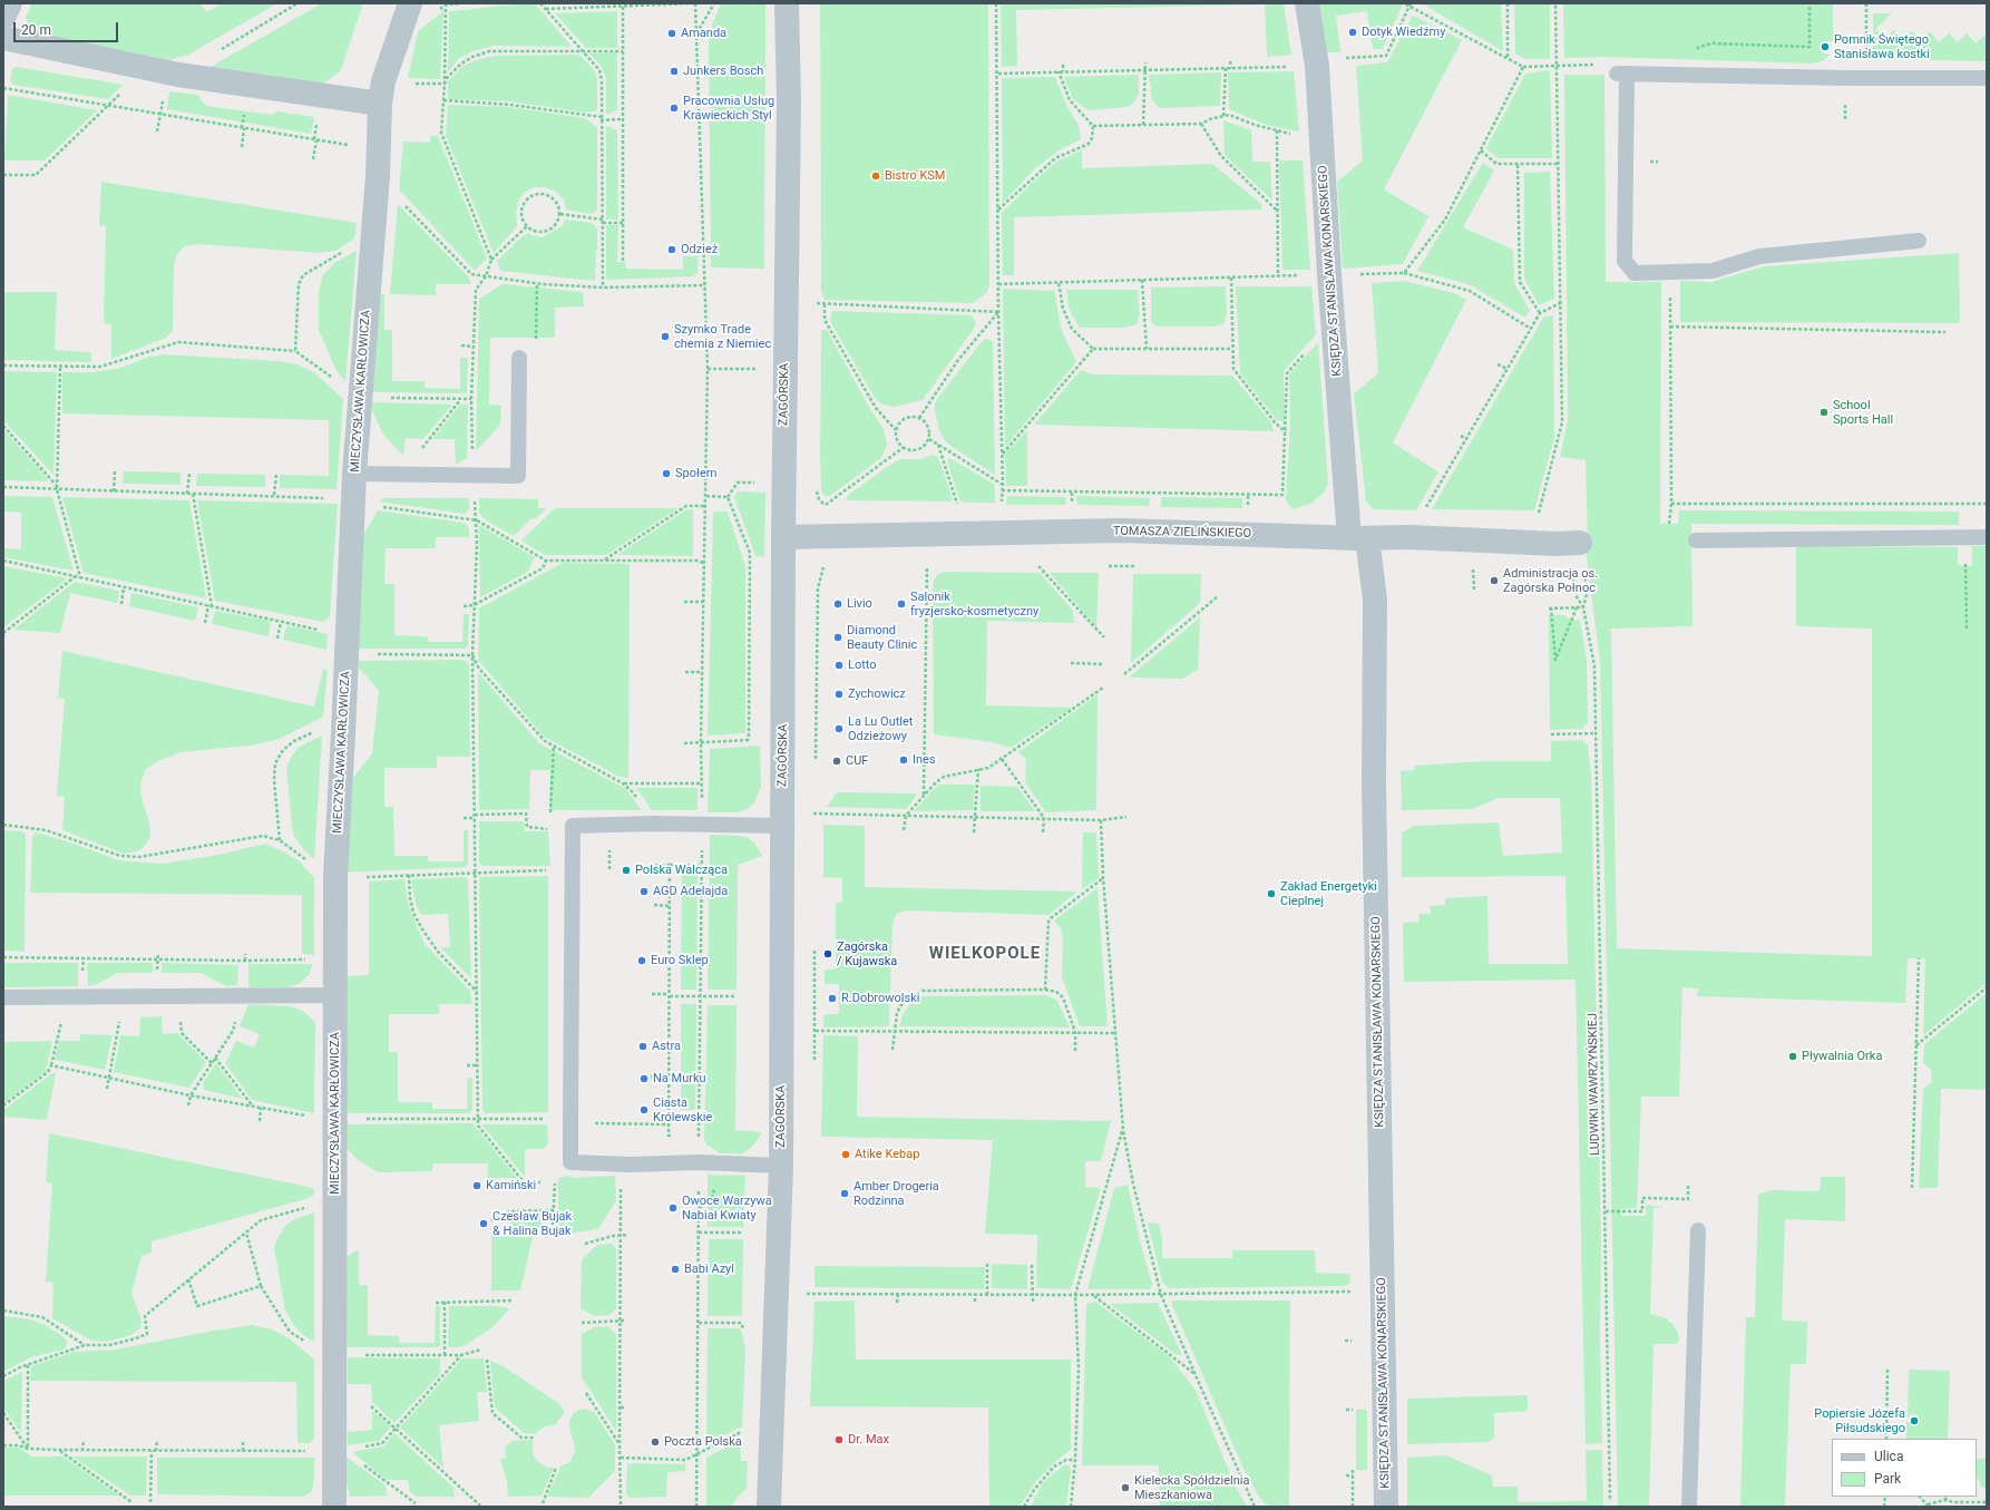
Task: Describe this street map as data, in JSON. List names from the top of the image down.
{
  "streets": {
    "street": [
      "KSIĘDZA STANISŁAWA KONARSKIEGO",
      "MIECZYSŁAWA KARŁOWICZA",
      "ZAGÓRSKA",
      "TOMASZA ZIELIŃSKIEGO"
    ],
    "path": ["LUDWIKI WAWRZYŃSKIEJ"]
  },
  "crossings": [
    ["KSIĘDZA STANISŁAWA KONARSKIEGO", "TOMASZA ZIELIŃSKIEGO"],
    ["ZAGÓRSKA", "TOMASZA ZIELIŃSKIEGO"]
  ],
  "districts": ["WIELKOPOLE"],
  "places": [
    "Dotyk Wiedźmy",
    "Amanda",
    "Pomnik Świętego Stanisława kostki",
    "Junkers Bosch",
    "Pracownia Usług Krawieckich Styl",
    "Bistro KSM",
    "Odzież",
    "Szymko Trade chemia z Niemiec",
    "School Sports Hall",
    "Społem",
    "Administracja os. Zagórska Połnoc",
    "Livio",
    "Salonik fryzjersko-kosmetyczny",
    "Diamond Beauty Clinic",
    "Lotto",
    "Zychowicz",
    "La Lu Outlet Odzieżowy",
    "Ines",
    "CUF",
    "Polska Walcząca",
    "AGD Adelajda",
    "Zakład Energetyki Cieplnej",
    "Zagórska / Kujawska",
    "Euro Sklep",
    "R.Dobrowolski",
    "Astra",
    "Pływalnia Orka",
    "Na Murku",
    "Ciasta Królewskie",
    "Atike Kebap",
    "Kamiński",
    "Amber Drogeria Rodzinna",
    "Owoce Warzywa Nabiał Kwiaty",
    "Czesław Bujak & Halina Bujak",
    "Babi Azyl",
    "Popiersie Józefa Piłsudskiego",
    "Dr. Max",
    "Poczta Polska",
    "Kielecka Spółdzielnia Mieszkaniowa"
  ],
  "legend": ["Ulica", "Park"],
  "scale_bar": "20 m"
}
